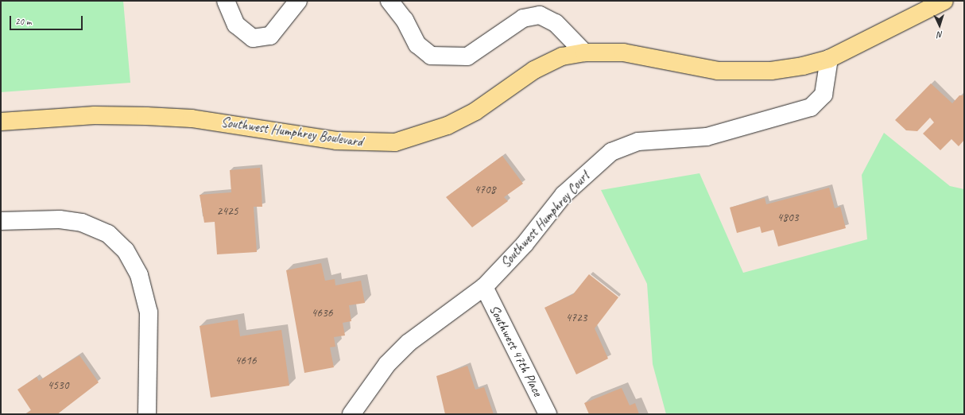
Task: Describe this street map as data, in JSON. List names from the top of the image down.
{
  "streets": {
    "main road": ["Southwest Humphrey Boulevard"],
    "street": ["Southwest Humphrey Court", "Southwest 47th Place"]
  },
  "crossings": [
    ["Southwest Humphrey Boulevard", "Southwest Humphrey Court"],
    ["Southwest Humphrey Court", "Southwest 47th Place"]
  ],
  "house_numbers": [
    "4708",
    "2425",
    "4803",
    "4636",
    "4723",
    "4616",
    "4530"
  ],
  "scale_bar": "20 m",
  "north": "bottom"
}
